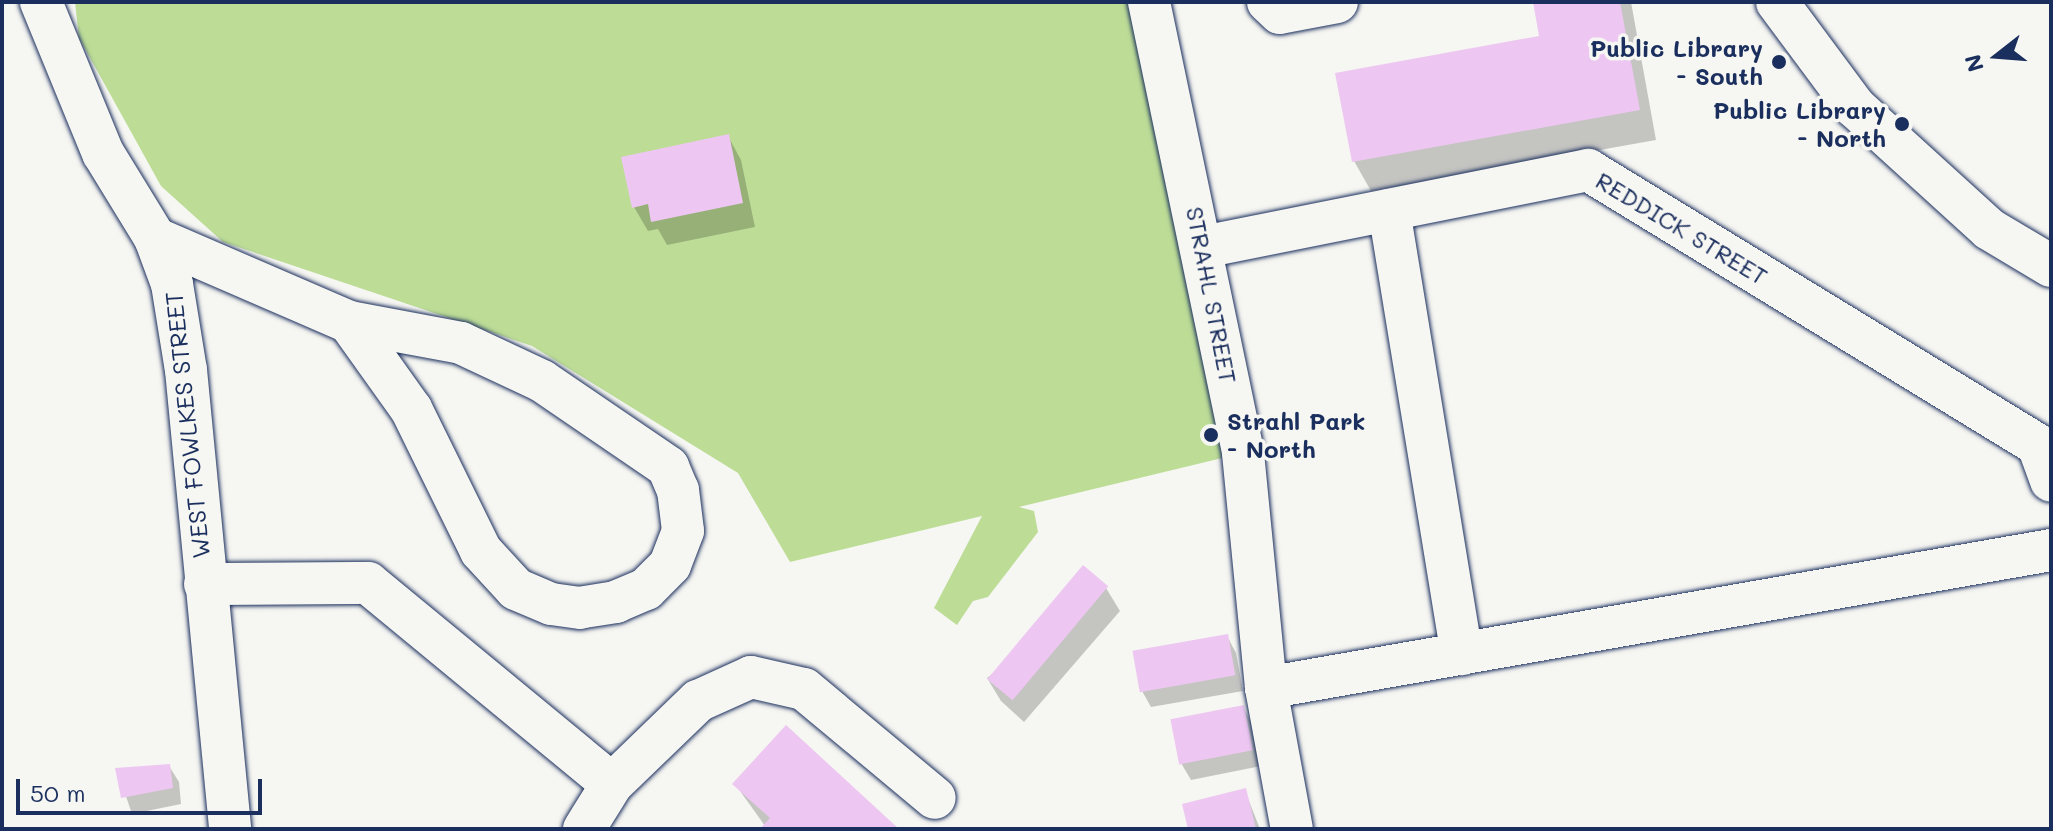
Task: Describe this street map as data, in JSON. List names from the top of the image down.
{
  "streets": {
    "street": ["REDDICK STREET", "STRAHL STREET", "WEST FOWLKES STREET"]
  },
  "crossings": [
    ["REDDICK STREET", "STRAHL STREET"]
  ],
  "places": ["Public Library - South", "Public Library - North", "Strahl Park - North"],
  "scale_bar": "50 m",
  "north": "left"
}
